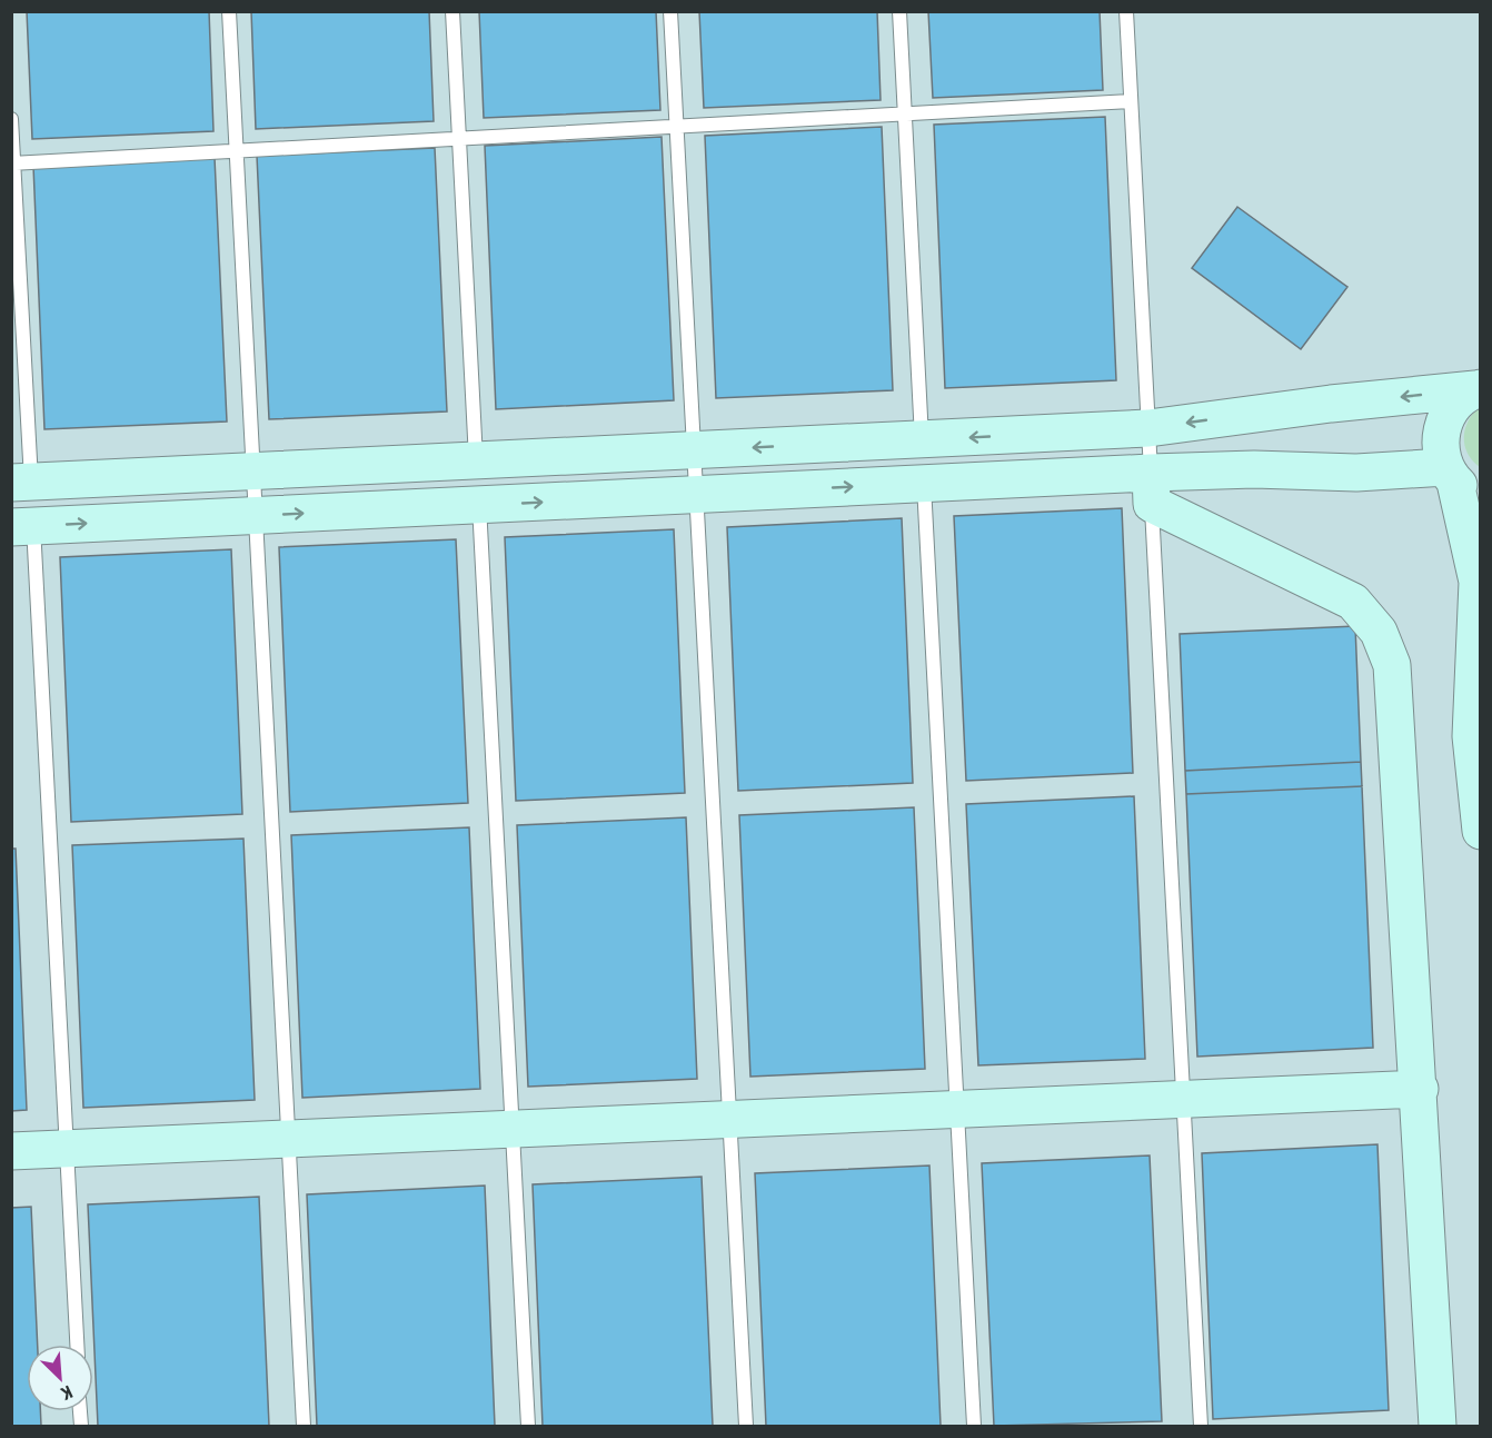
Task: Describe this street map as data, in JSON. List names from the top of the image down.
{
  "north": "bottom right"
}
